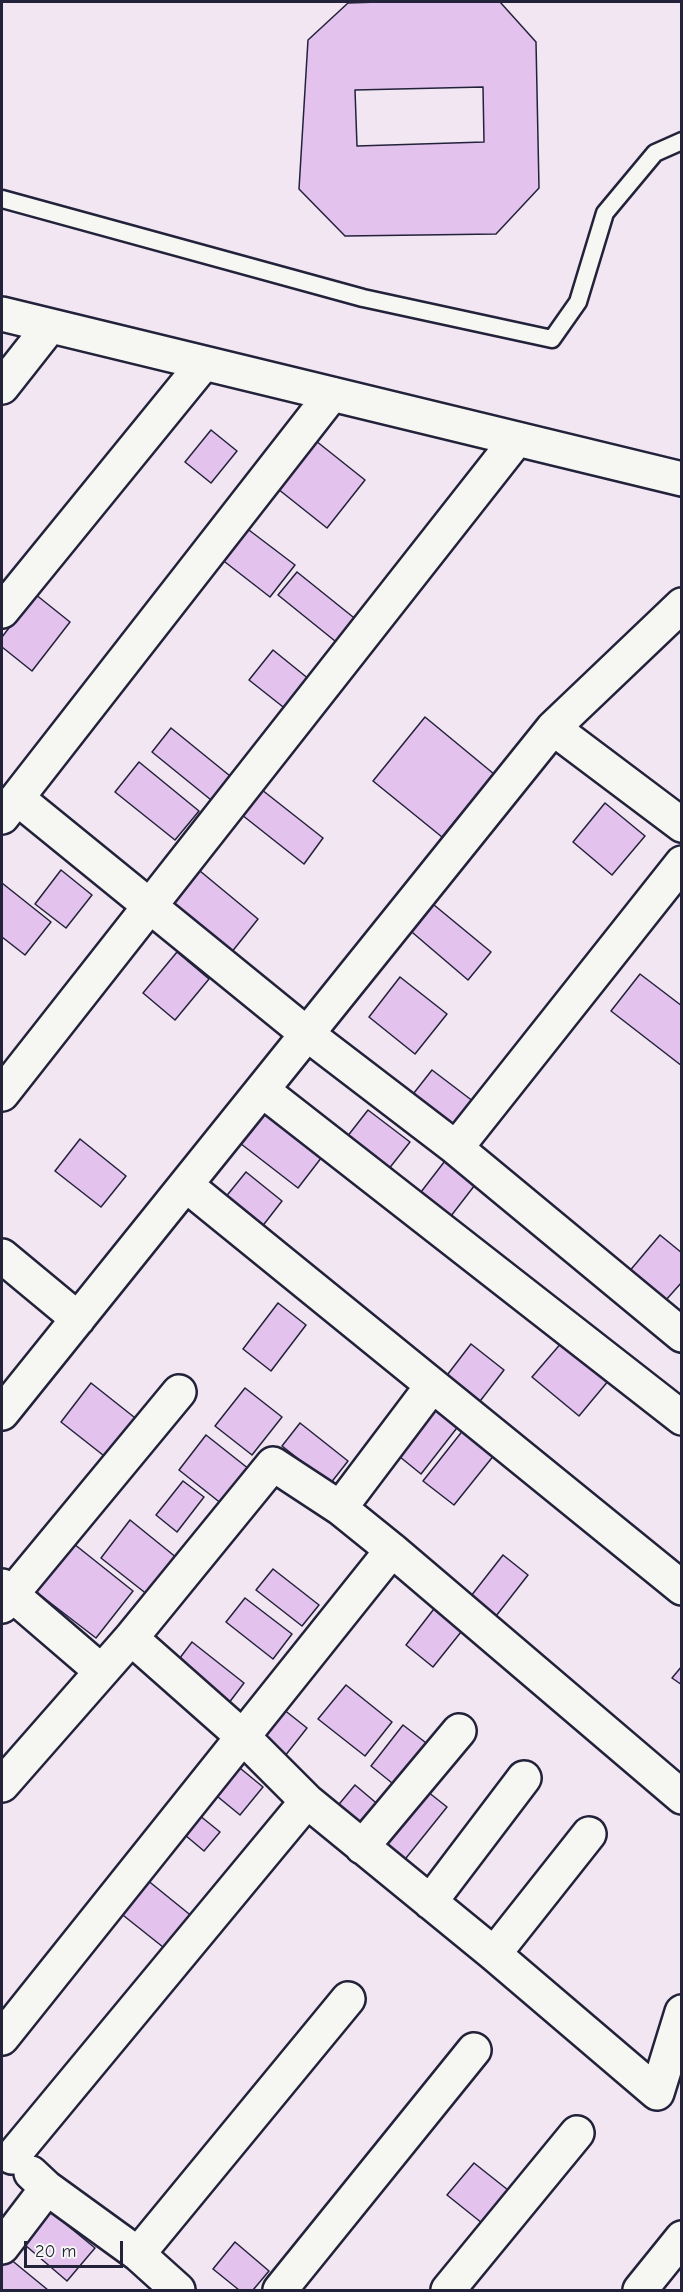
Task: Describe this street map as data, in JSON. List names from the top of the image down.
{
  "scale_bar": "20 m"
}
